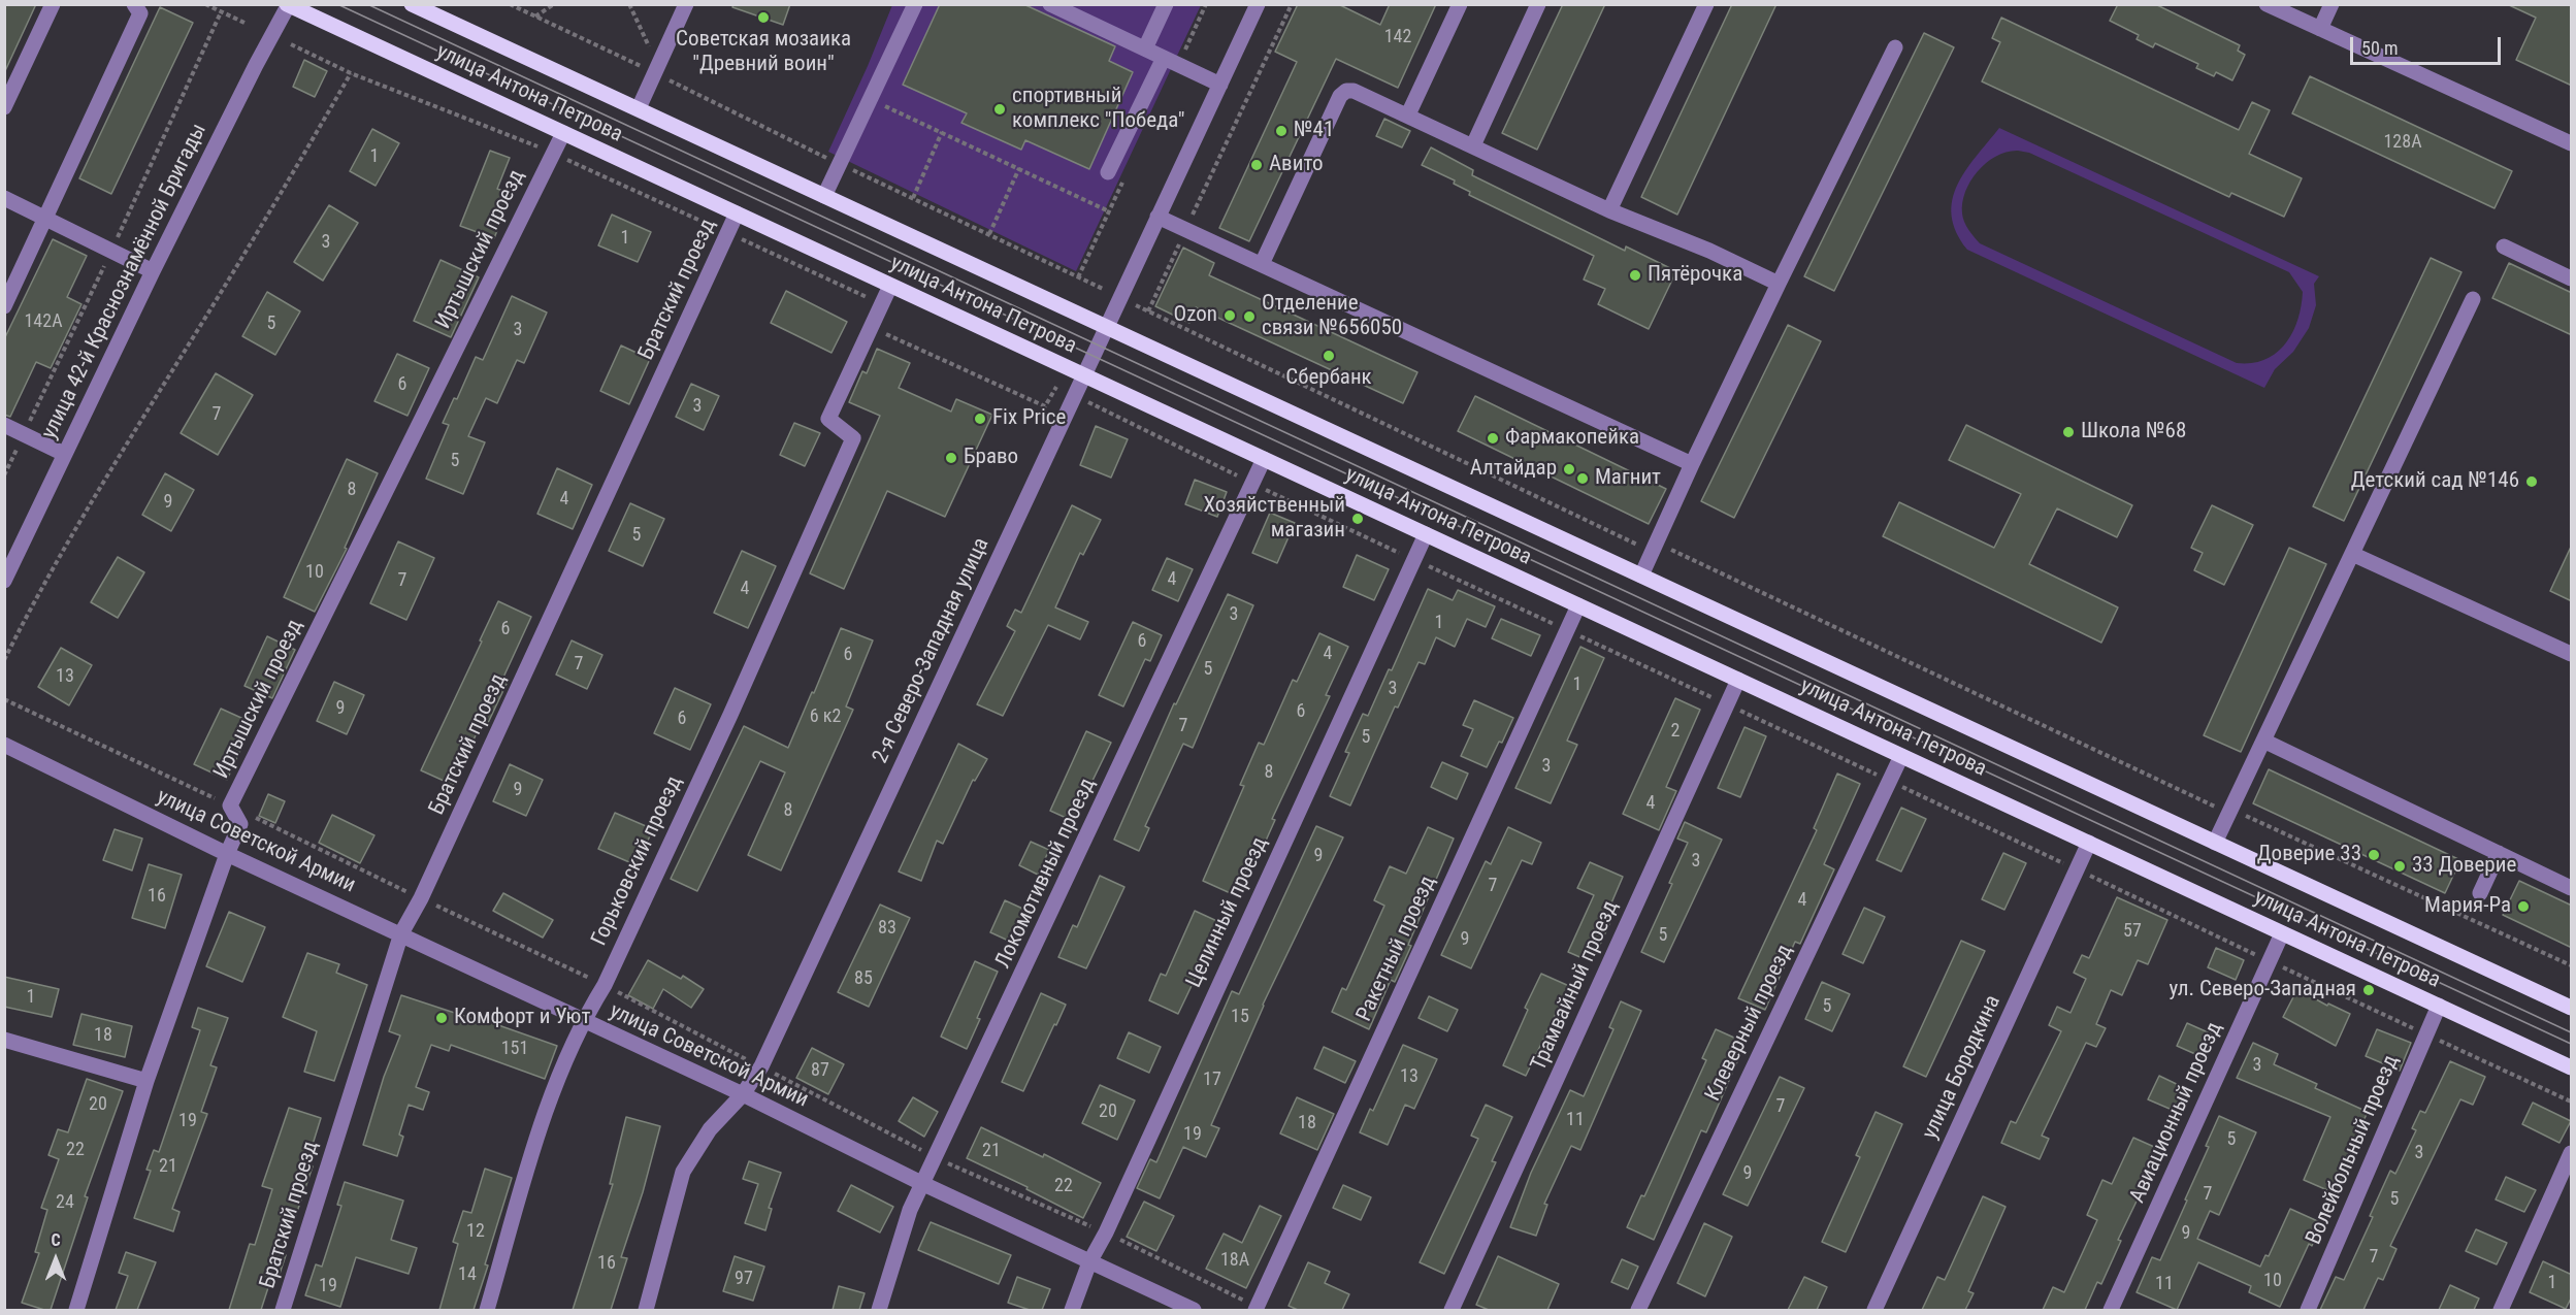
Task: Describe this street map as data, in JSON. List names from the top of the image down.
{
  "streets": {
    "main road": ["улица Антона Петрова"],
    "street": [
      "Иртышский проезд",
      "улица 42-й Краснознамённой Бригады",
      "Братский проезд",
      "2-я Северо-Западная улица",
      "улица Советской Армии",
      "Горьковский проезд",
      "Локомотивный проезд",
      "Целинный проезд",
      "Ракетный проезд",
      "Трамвайный проезд",
      "Клеверный проезд",
      "улица Бородкина",
      "Авиационный проезд",
      "Волейбольный проезд"
    ]
  },
  "crossings": [
    ["улица Антона Петрова", "Иртышский проезд"],
    ["улица Антона Петрова", "улица 42-й Краснознамённой Бригады"],
    ["улица Антона Петрова", "Братский проезд"],
    ["улица Антона Петрова", "2-я Северо-Западная улица"],
    ["улица Антона Петрова", "Локомотивный проезд"],
    ["улица Антона Петрова", "Целинный проезд"],
    ["улица Антона Петрова", "Ракетный проезд"],
    ["улица Антона Петрова", "Трамвайный проезд"],
    ["улица Антона Петрова", "Клеверный проезд"],
    ["улица Антона Петрова", "улица Бородкина"],
    ["улица Антона Петрова", "Авиационный проезд"],
    ["улица Антона Петрова", "Волейбольный проезд"],
    ["Иртышский проезд", "улица Советской Армии"],
    ["Братский проезд", "улица Советской Армии"],
    ["2-я Северо-Западная улица", "улица Советской Армии"],
    ["улица Советской Армии", "Горьковский проезд"],
    ["улица Советской Армии", "Локомотивный проезд"],
    ["улица Советской Армии", "Целинный проезд"]
  ],
  "places": [
    "Советская мозаика \"Древний воин\"",
    "спортивный комплекс \"Победа\"",
    "№41",
    "Авито",
    "Пятёрочка",
    "Ozon",
    "Отделение связи №656050",
    "Сбербанк",
    "Fix Price",
    "Школа №68",
    "Фармакопейка",
    "Браво",
    "Алтайдар",
    "Магнит",
    "Детский сад №146",
    "Хозяйственный магазин",
    "Доверие 33",
    "33 Доверие",
    "Мария-Ра",
    "ул. Северо-Западная",
    "Комфорт и Уют"
  ],
  "house_numbers": [
    "142",
    "128А",
    "1",
    "1",
    "3",
    "142А",
    "5",
    "3",
    "6",
    "3",
    "7",
    "5",
    "8",
    "4",
    "9",
    "5",
    "10",
    "4",
    "7",
    "4",
    "3",
    "1",
    "6",
    "6",
    "4",
    "6",
    "7",
    "5",
    "13",
    "1",
    "3",
    "9",
    "6",
    "6 к2",
    "6",
    "7",
    "2",
    "5",
    "3",
    "8",
    "9",
    "4",
    "8",
    "9",
    "3",
    "7",
    "16",
    "4",
    "83",
    "57",
    "5",
    "9",
    "85",
    "1",
    "5",
    "15",
    "18",
    "151",
    "3",
    "87",
    "13",
    "17",
    "20",
    "7",
    "20",
    "11",
    "19",
    "18",
    "19",
    "5",
    "22",
    "21",
    "3",
    "21",
    "9",
    "22",
    "7",
    "5",
    "24",
    "12",
    "9",
    "7",
    "18А",
    "16",
    "14",
    "97",
    "10",
    "1",
    "11",
    "19"
  ],
  "scale_bar": "50 m",
  "north": "top"
}
